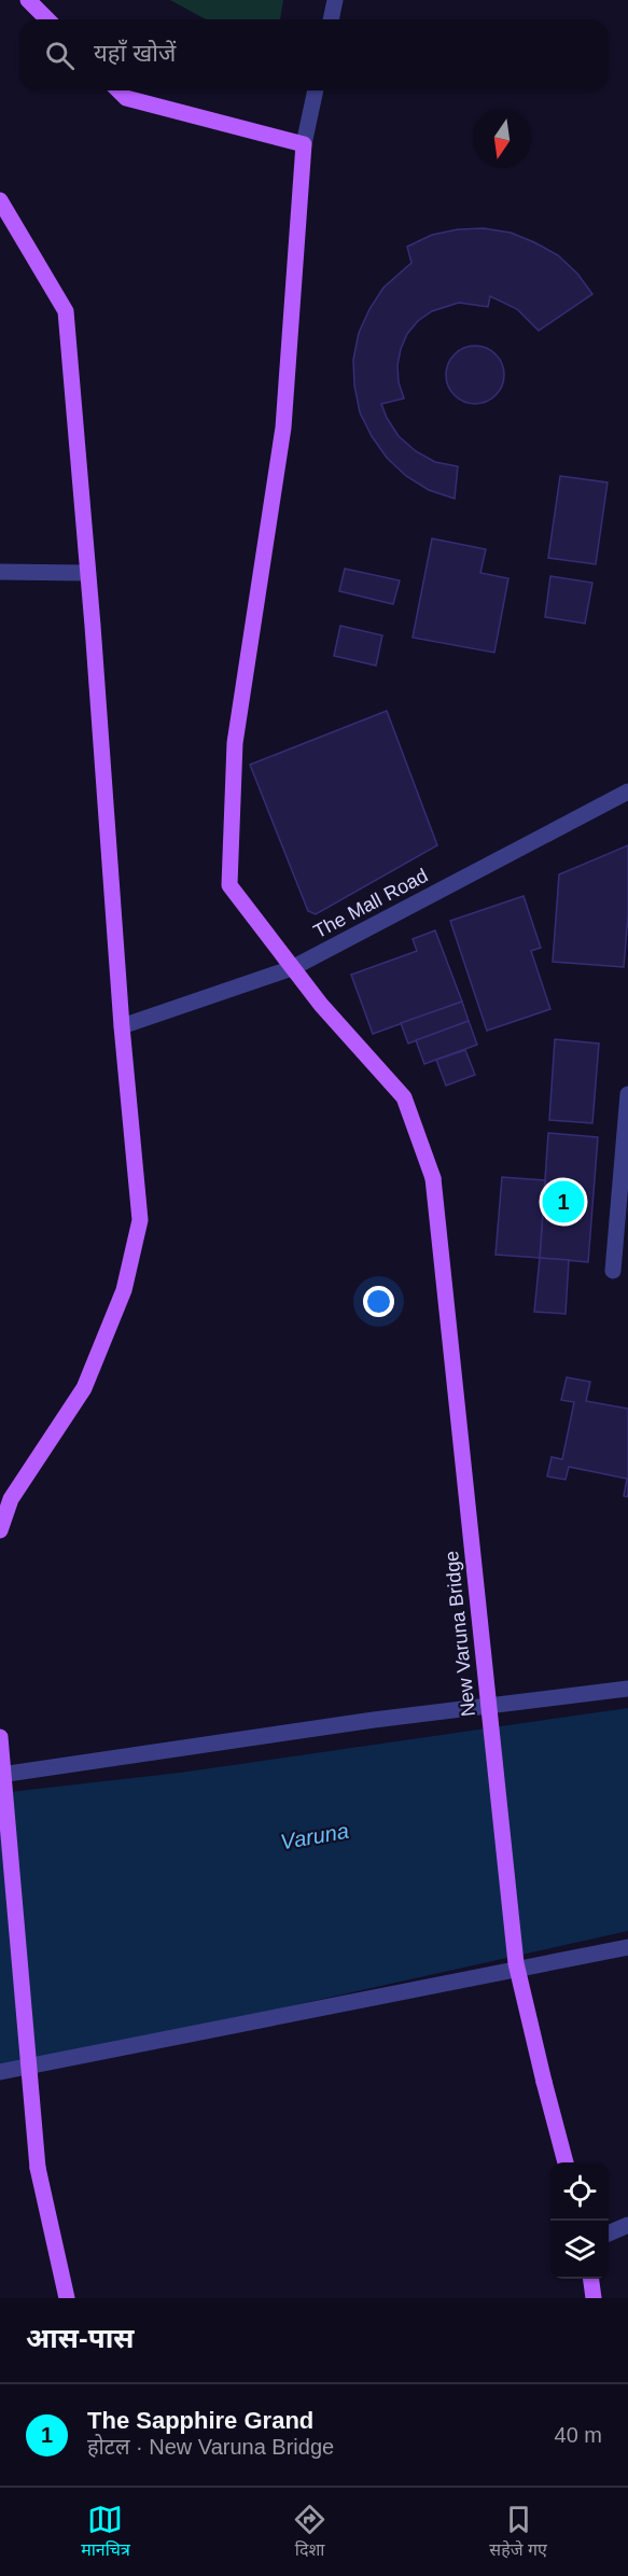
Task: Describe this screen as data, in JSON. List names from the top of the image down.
{
  "streets": {
    "main road": ["New Varuna Bridge"],
    "street": ["The Mall Road"]
  },
  "crossings": [
    ["The Mall Road", "New Varuna Bridge"]
  ],
  "water": ["Varuna"],
  "north": "bottom",
  "page": {
    "search": "यहाँ खोजें",
    "pins": "1",
    "heading": "आस-पास",
    "list": [
      {
        "mark": "1",
        "name": "The Sapphire Grand",
        "note": "होटल · New Varuna Bridge",
        "value": "40 m"
      }
    ],
    "nav": ["मानचित्र", "दिशा", "सहेजे गए"]
  }
}
